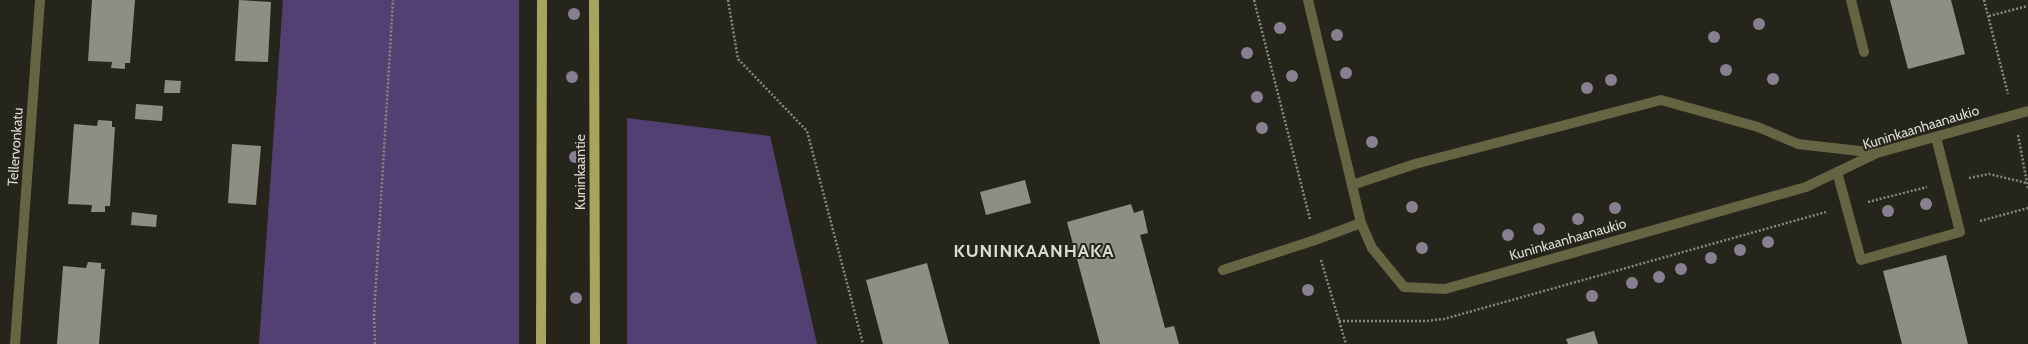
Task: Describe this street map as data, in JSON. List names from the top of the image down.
{
  "streets": {
    "main road": ["Kuninkaantie"],
    "street": ["Kuninkaanhaanaukio", "Tellervonkatu"]
  },
  "districts": ["KUNINKAANHAKA"]
}
